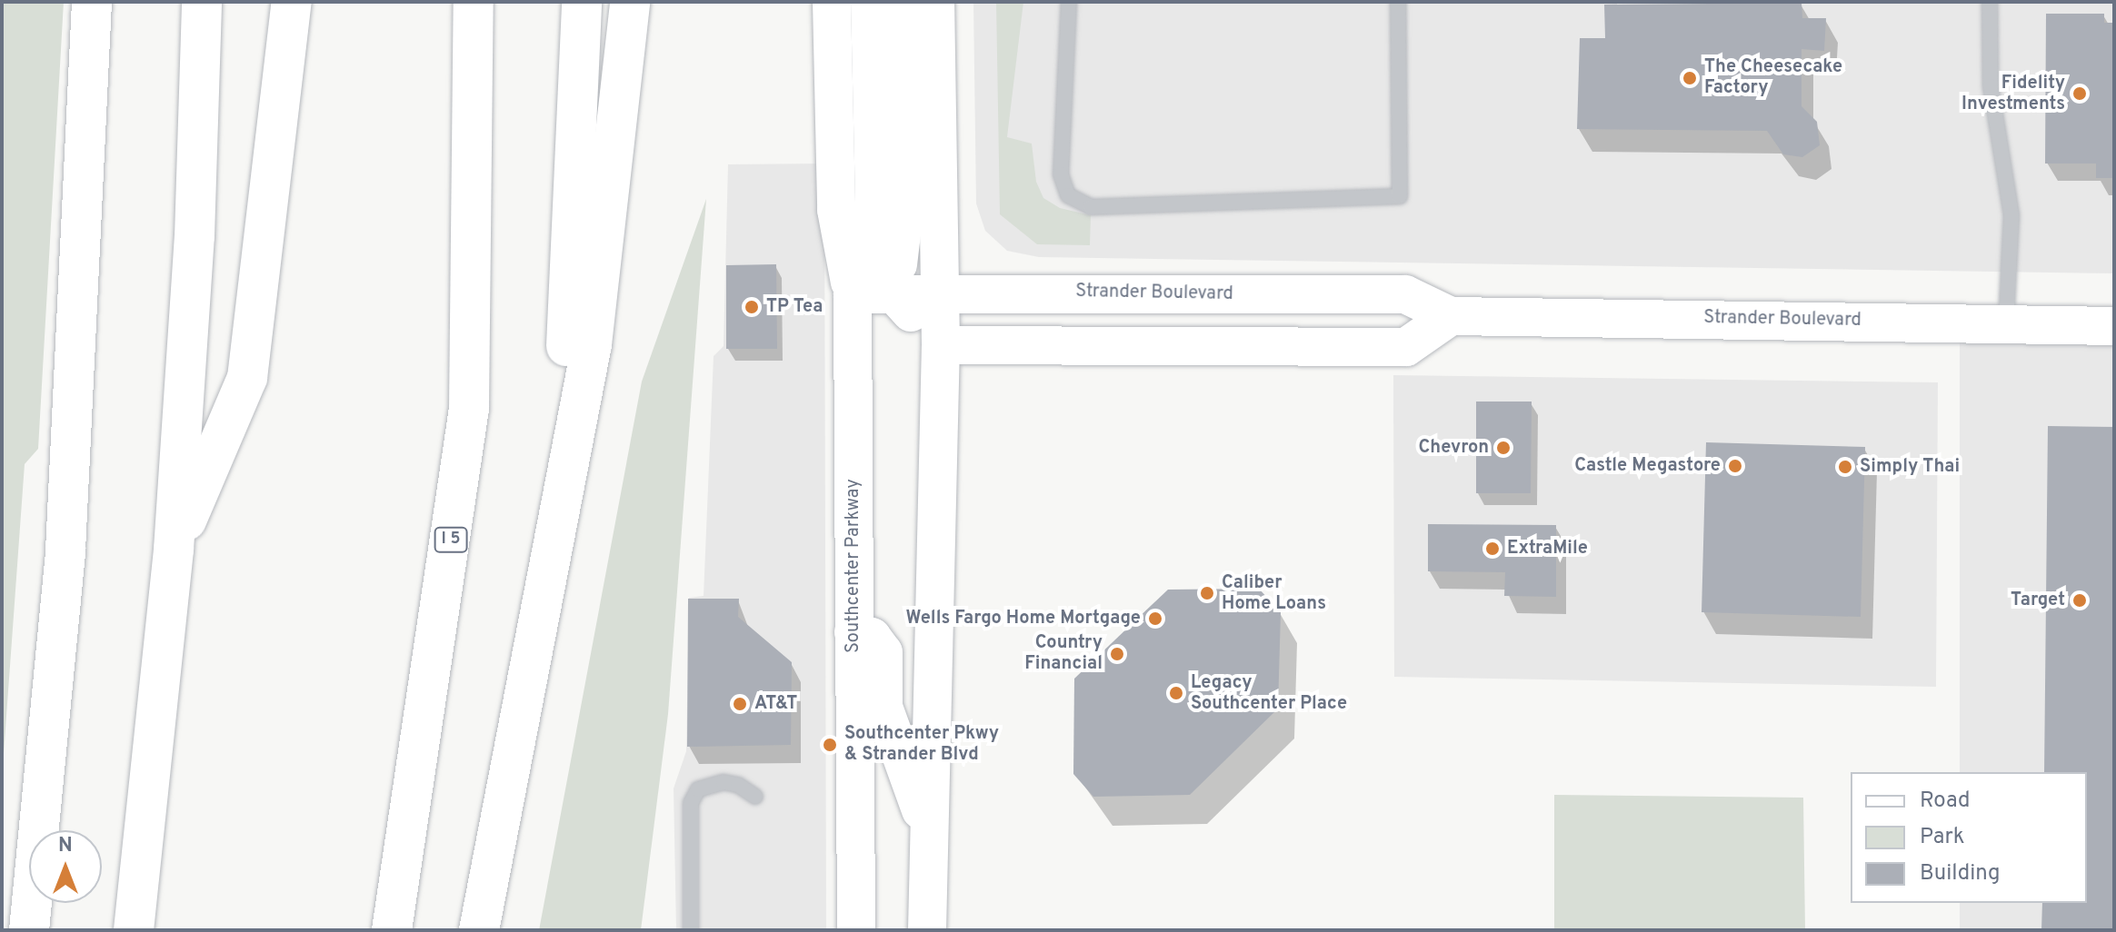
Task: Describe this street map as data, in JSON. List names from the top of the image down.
{
  "streets": {
    "highway": ["I 5"],
    "main road": ["Strander Boulevard", "Southcenter Parkway"]
  },
  "crossings": [
    ["Strander Boulevard", "Southcenter Parkway"]
  ],
  "places": [
    "The Cheesecake Factory",
    "Fidelity Investments",
    "TP Tea",
    "Chevron",
    "Castle Megastore",
    "Simply Thai",
    "ExtraMile",
    "Caliber Home Loans",
    "Target",
    "Wells Fargo Home Mortgage",
    "Country Financial",
    "Legacy Southcenter Place",
    "AT&T",
    "Southcenter Pkwy & Strander Blvd"
  ],
  "legend": ["Road", "Park", "Building"],
  "north": "top"
}
